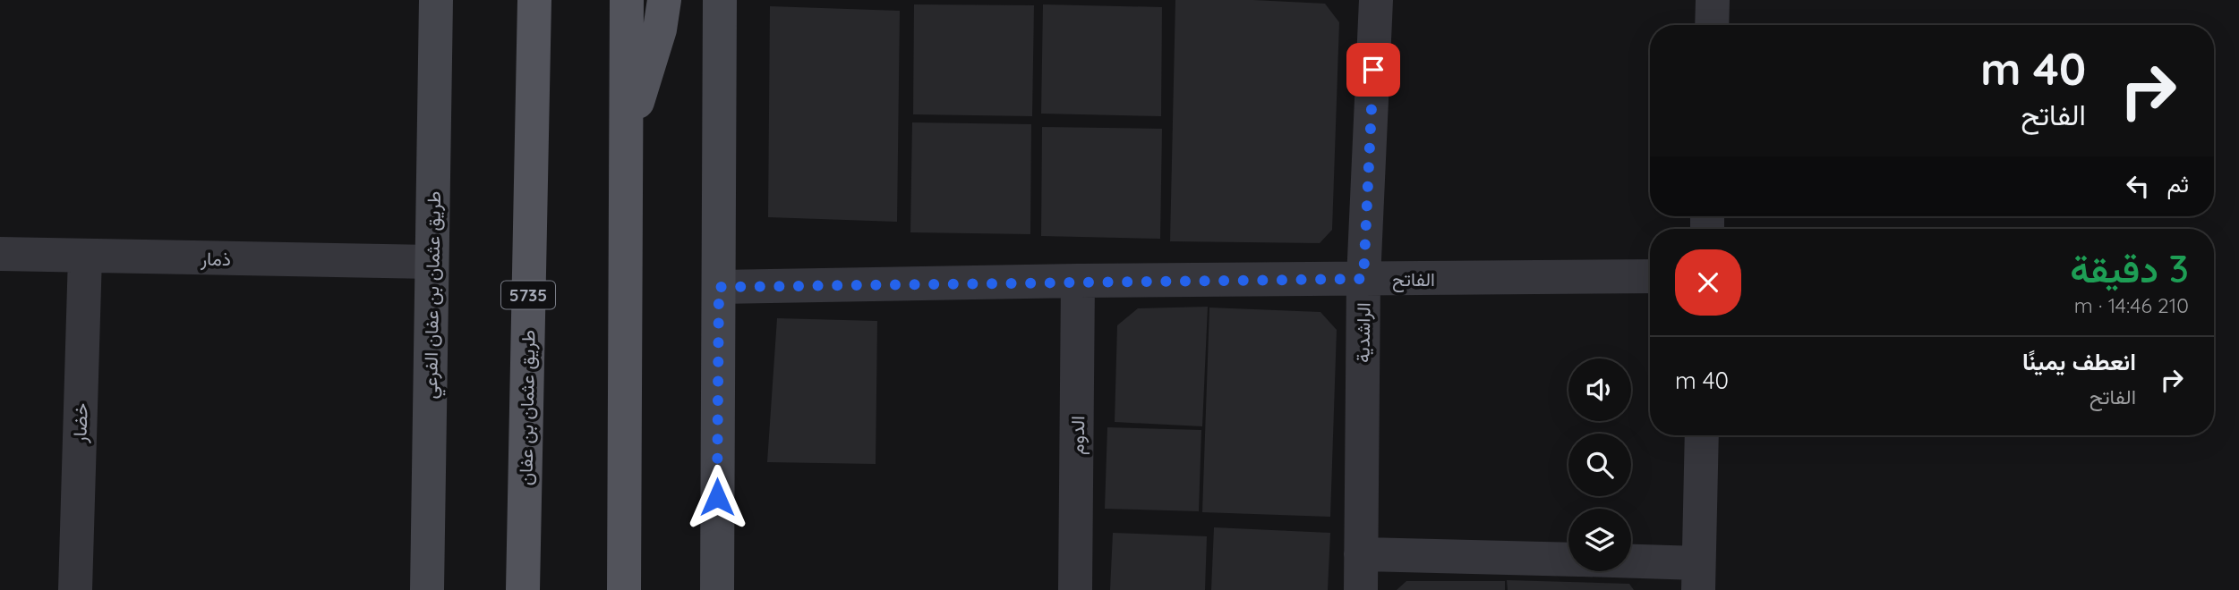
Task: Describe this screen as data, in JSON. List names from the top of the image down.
{
  "streets": {
    "main road": ["5735", "طريق عثمان بن عفان"],
    "street": [
      "ذمار",
      "الفاتح",
      "طريق عثمان بن عفان الفرعي",
      "الراشدية",
      "خضار",
      "الدوم"
    ]
  },
  "crossings": [
    ["ذمار", "طريق عثمان بن عفان الفرعي"],
    ["ذمار", "خضار"],
    ["الفاتح", "الراشدية"],
    ["الفاتح", "الدوم"]
  ],
  "page": {
    "turn": ["40 m", "الفاتح"],
    "then": "ثم",
    "heading": ["3 دقيقة", "210 m · 14:46"],
    "list": [
      {
        "name": "انعطف يمينًا",
        "note": "الفاتح",
        "value": "40 m"
      }
    ]
  }
}
